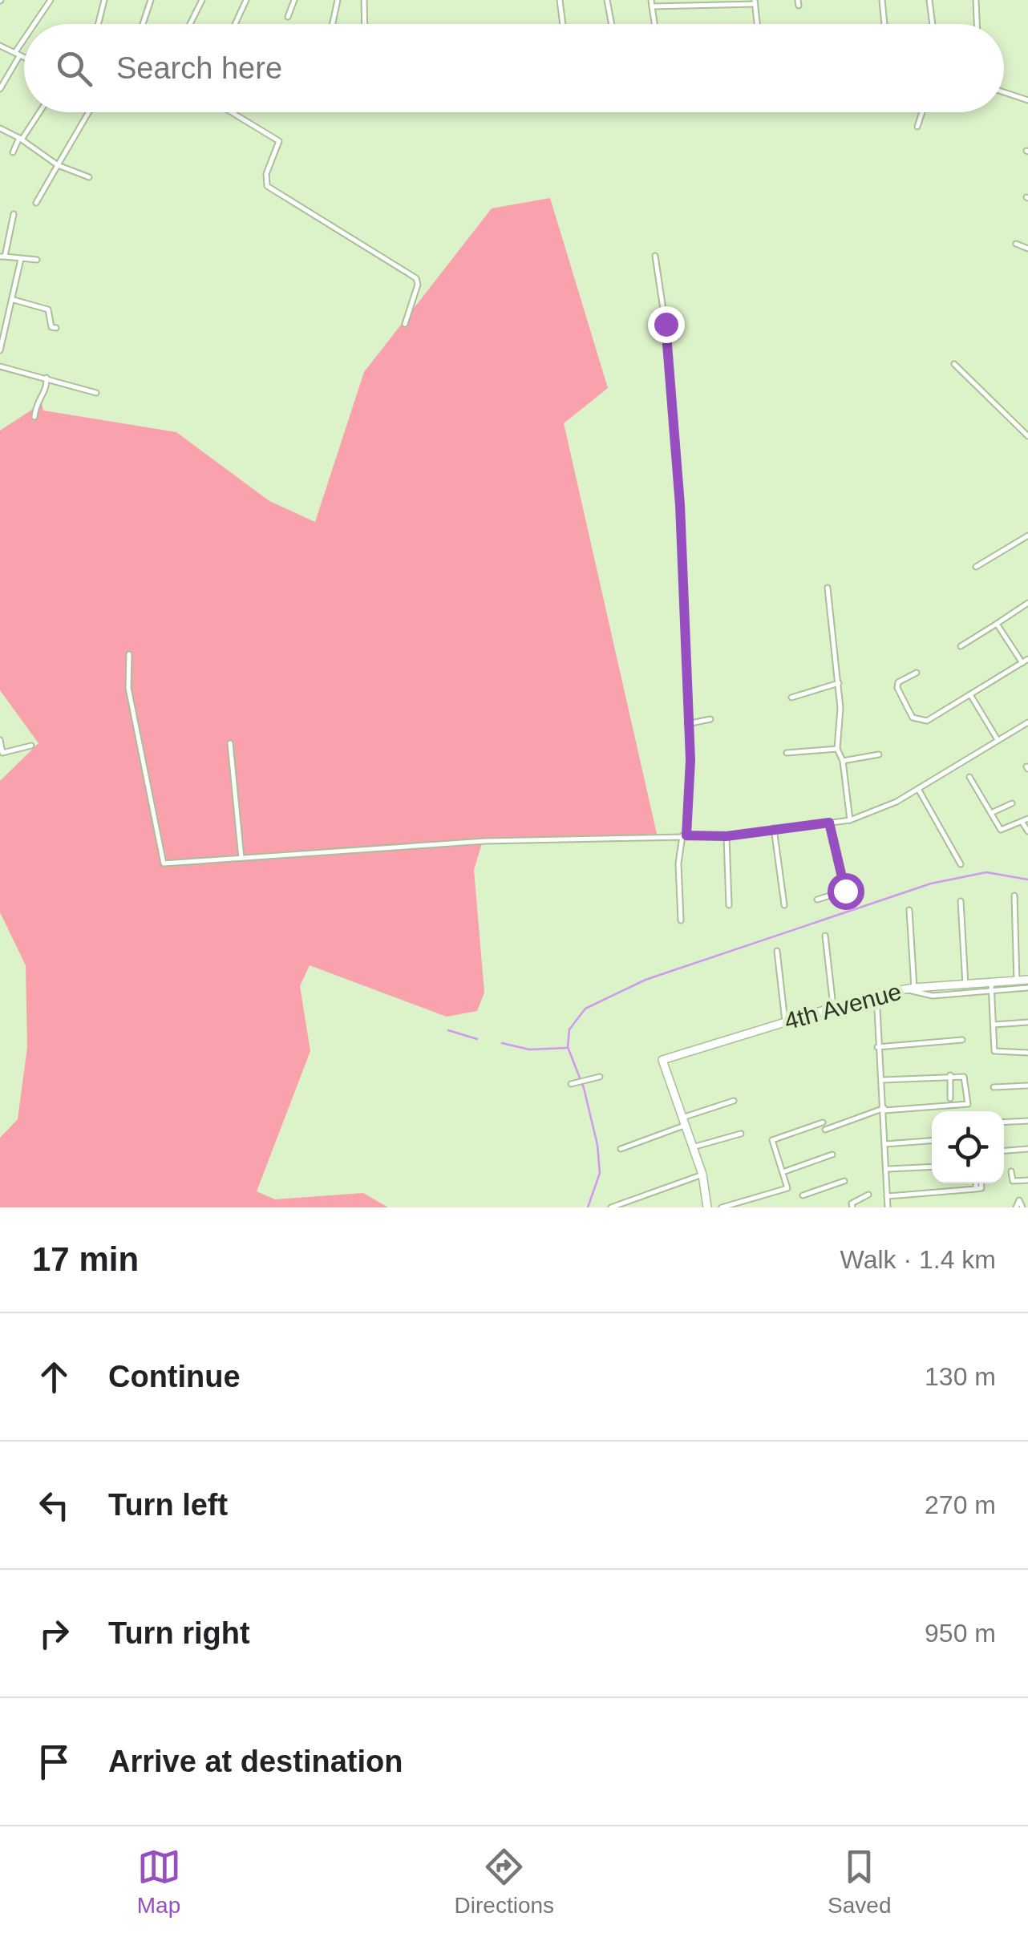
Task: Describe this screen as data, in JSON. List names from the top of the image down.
{
  "streets": {
    "main road": ["4th Avenue"]
  },
  "page": {
    "search": "Search here",
    "heading": ["17 min", "Walk · 1.4 km"],
    "list": [
      ["Continue", "130 m"],
      ["Turn left", "270 m"],
      ["Turn right", "950 m"],
      "Arrive at destination"
    ],
    "nav": ["Map", "Directions", "Saved"]
  }
}
